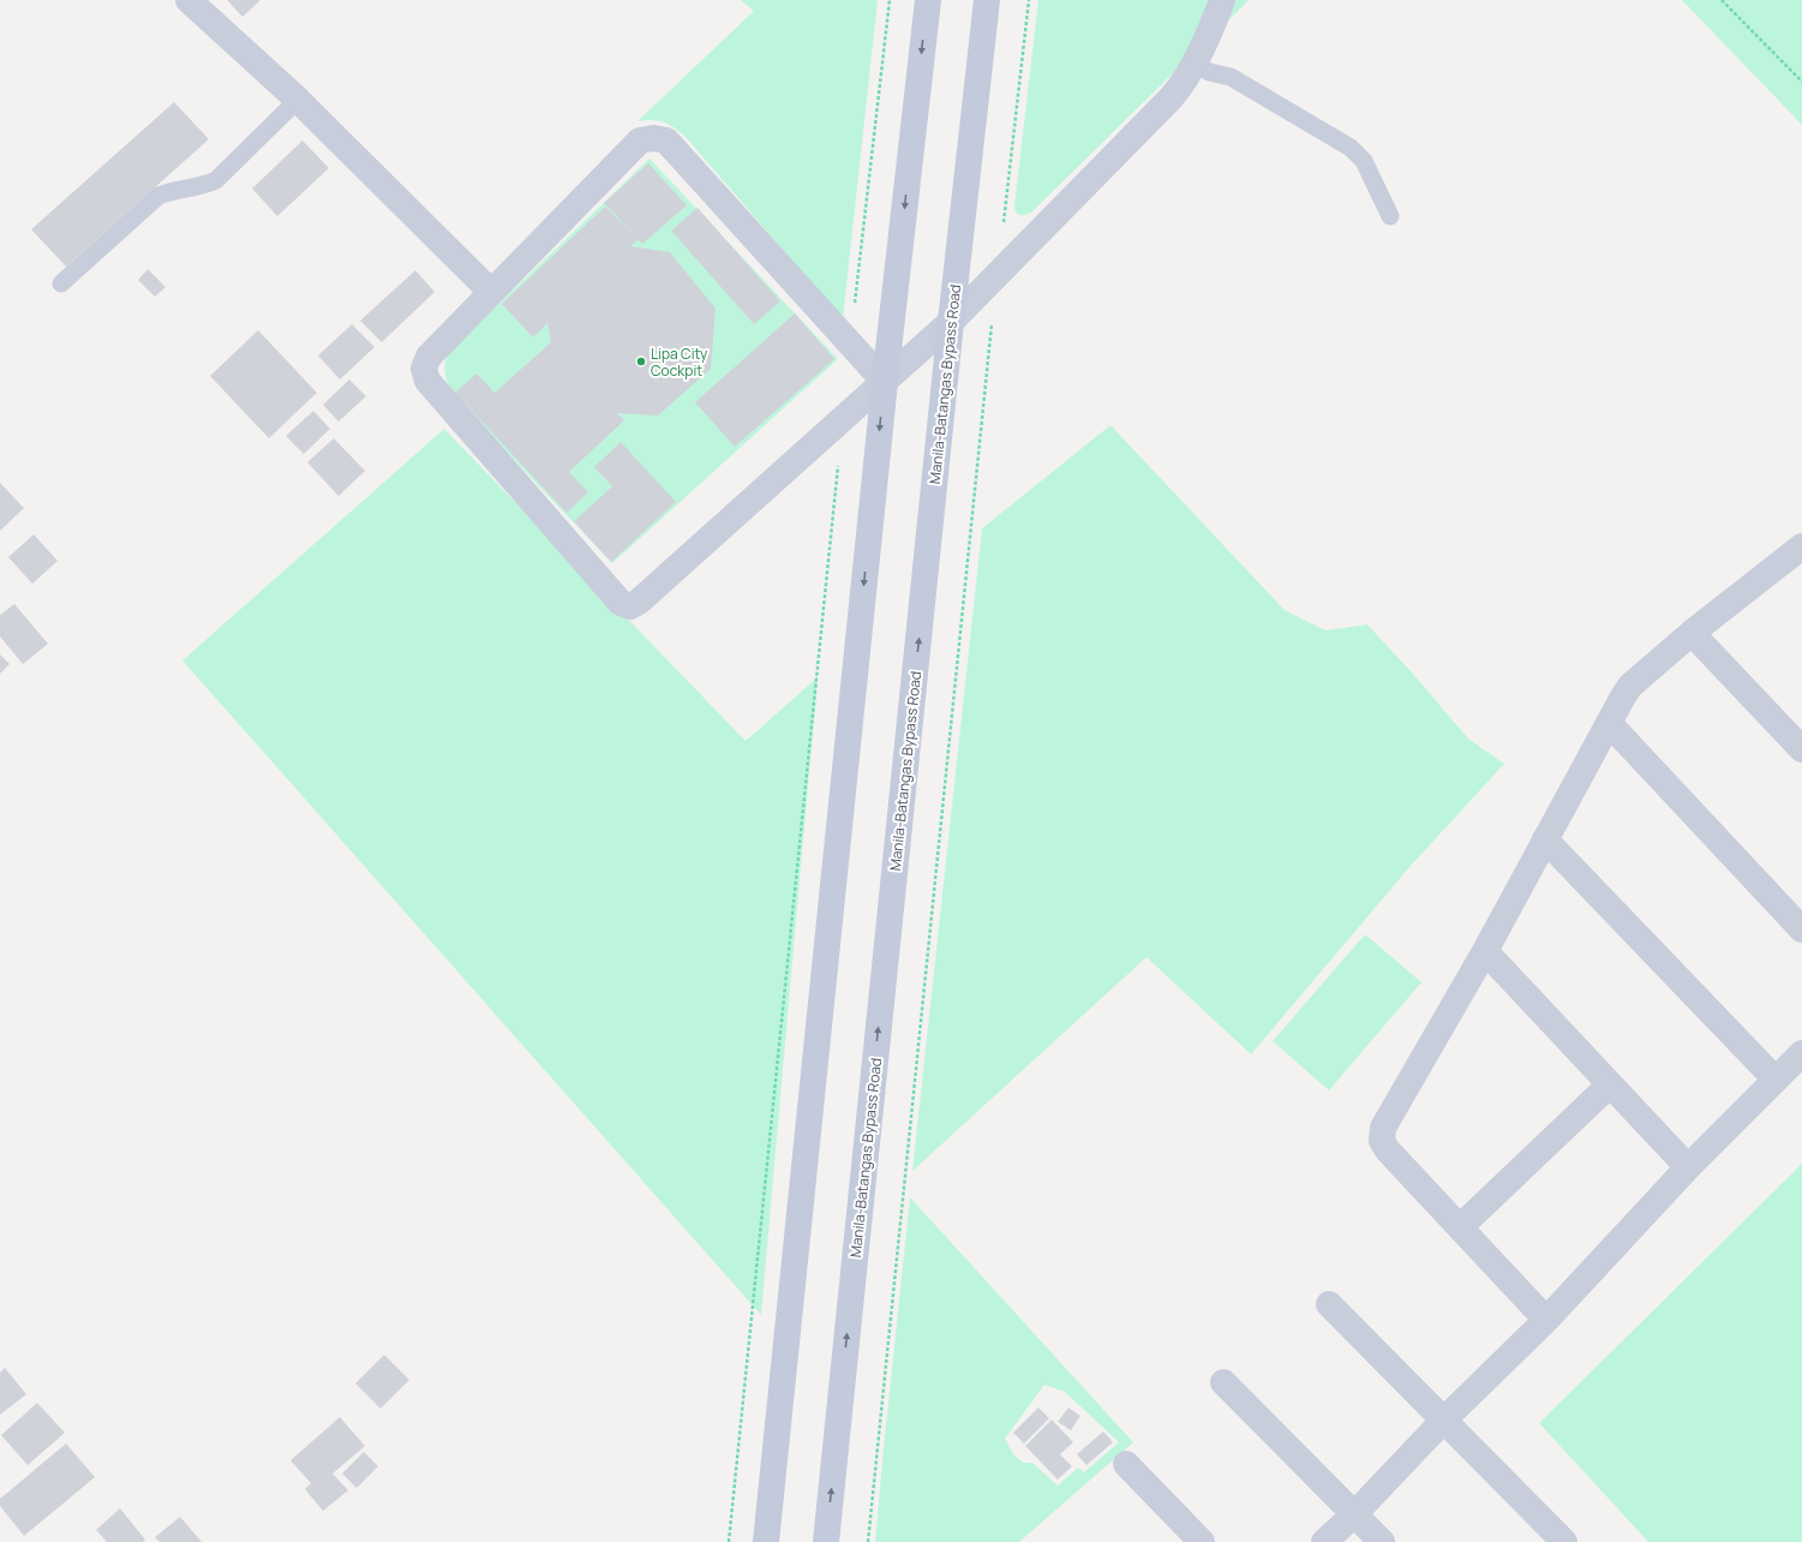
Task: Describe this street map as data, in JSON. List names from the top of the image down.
{
  "streets": {
    "main road": ["Manila-Batangas Bypass Road"]
  },
  "places": ["Lipa City Cockpit"]
}
